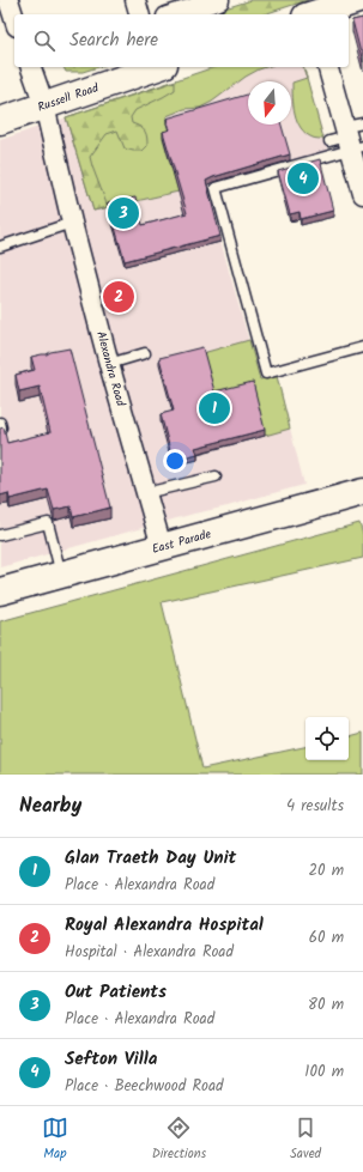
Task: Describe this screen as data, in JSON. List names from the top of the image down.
{
  "streets": {
    "main road": ["Russell Road", "East Parade"],
    "street": ["Alexandra Road"]
  },
  "crossings": [
    ["Russell Road", "Alexandra Road"],
    ["Alexandra Road", "East Parade"]
  ],
  "north": "bottom",
  "page": {
    "search": "Search here",
    "pins": [
      "4",
      "3",
      "2",
      "1"
    ],
    "heading": ["Nearby", "4 results"],
    "list": [
      {
        "mark": "1",
        "name": "Glan Traeth Day Unit",
        "note": "Place · Alexandra Road",
        "value": "20 m"
      },
      {
        "mark": "2",
        "name": "Royal Alexandra Hospital",
        "note": "Hospital · Alexandra Road",
        "value": "60 m"
      },
      {
        "mark": "3",
        "name": "Out Patients",
        "note": "Place · Alexandra Road",
        "value": "80 m"
      },
      {
        "mark": "4",
        "name": "Sefton Villa",
        "note": "Place · Beechwood Road",
        "value": "100 m"
      }
    ],
    "nav": ["Map", "Directions", "Saved"]
  }
}
